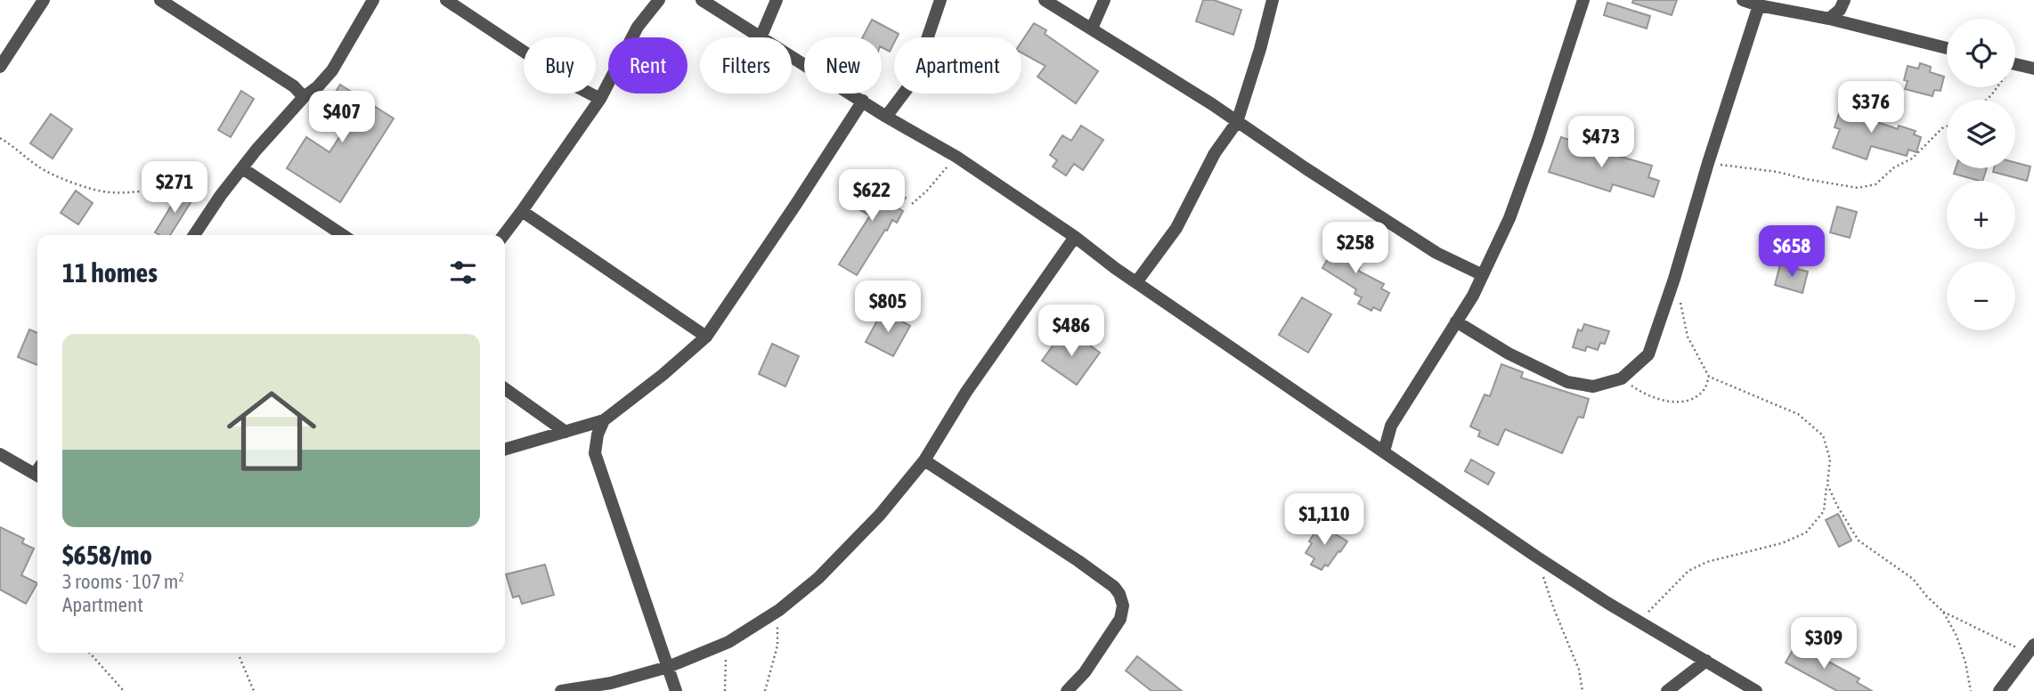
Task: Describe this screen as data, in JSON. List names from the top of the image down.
{
  "page": {
    "map_buttons": ["+", "−"],
    "chip": [
      "Buy",
      "Rent",
      "Filters",
      "New",
      "Apartment"
    ],
    "price": [
      "$376",
      "$407",
      "$473",
      "$271",
      "$622",
      "$258",
      "$658",
      "$805",
      "$486",
      "$1,110",
      "$309"
    ],
    "heading": "11 homes",
    "list": [
      {
        "name": "$658/mo",
        "note": "3 rooms · 107 m² · Apartment"
      }
    ]
  }
}
